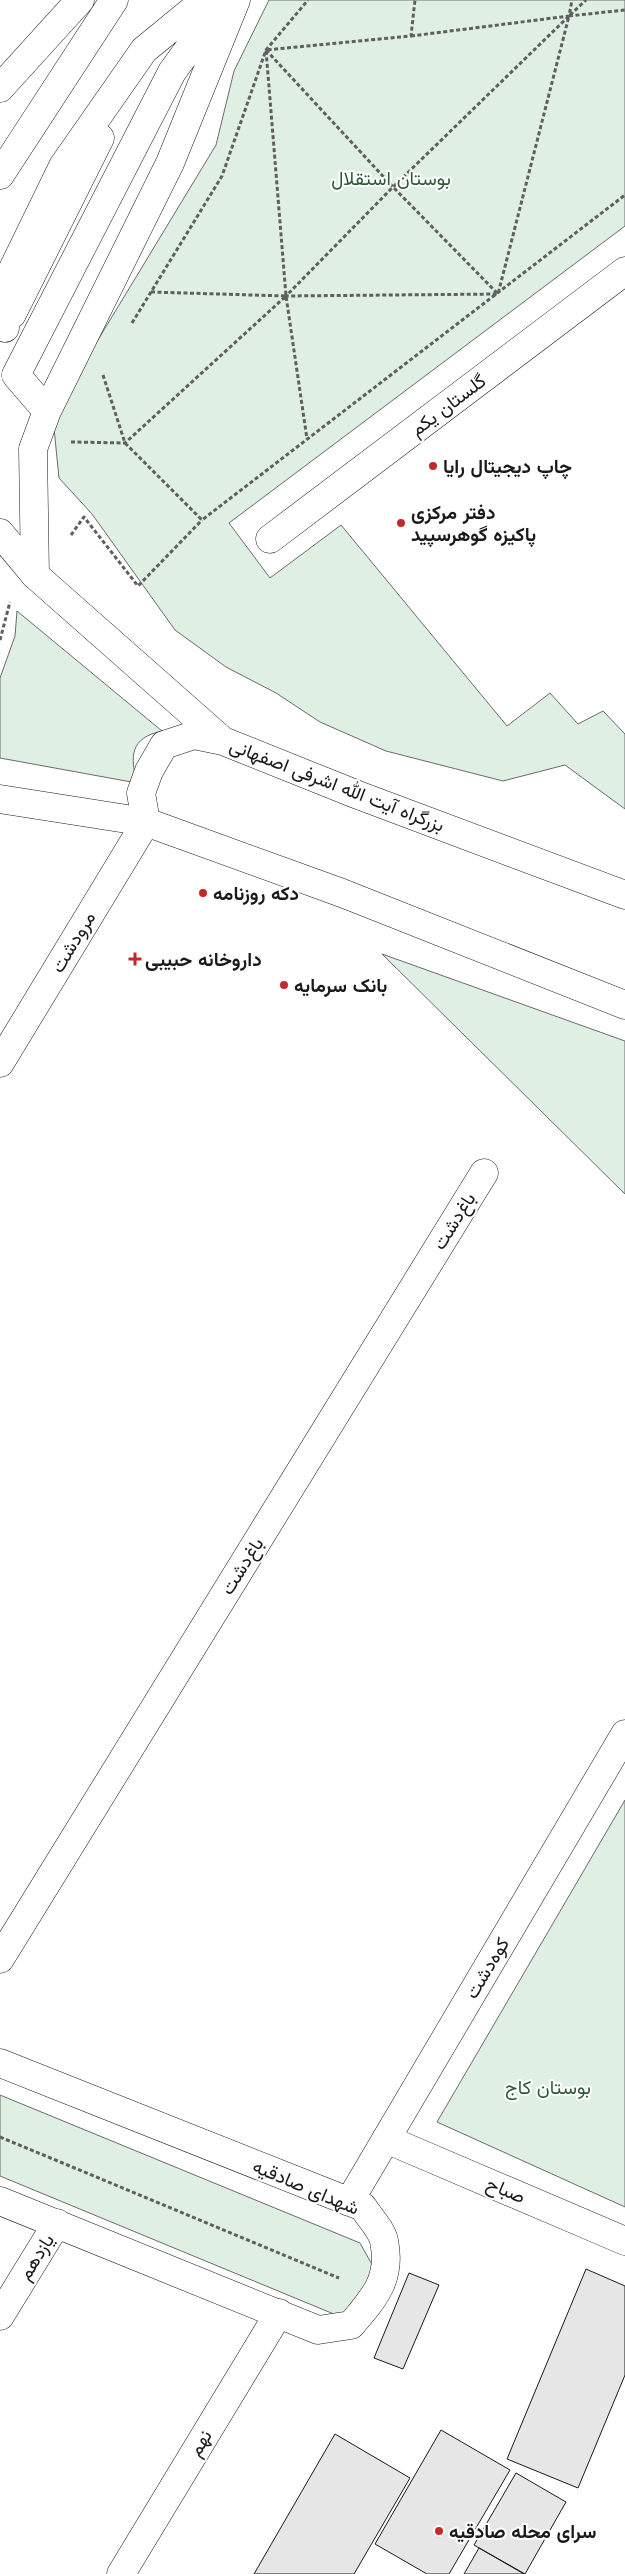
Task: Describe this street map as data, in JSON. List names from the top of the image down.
{
  "streets": {
    "main road": [
      "گلستان یکم",
      "بزرگراه آیت الله اشرفی اصفهانی",
      "مرودشت",
      "باغ‌دشت",
      "کوه‌دشت",
      "شهدای صادقیه",
      "صباح",
      "یازدهم",
      "نهم"
    ]
  },
  "crossings": [
    ["کوه‌دشت", "شهدای صادقیه"],
    ["کوه‌دشت", "صباح"],
    ["شهدای صادقیه", "یازدهم"],
    ["شهدای صادقیه", "نهم"]
  ],
  "parks": ["بوستان استقلال", "بوستان کاج"],
  "places": {
    "other": [
      "چاپ دیجیتال رایا",
      "دفتر مرکزی پاکیزه گوهرسپید",
      "دکه روزنامه",
      "بانک سرمایه",
      "سرای محله صادقیه"
    ],
    "health": ["داروخانه حبیبی"]
  }
}
